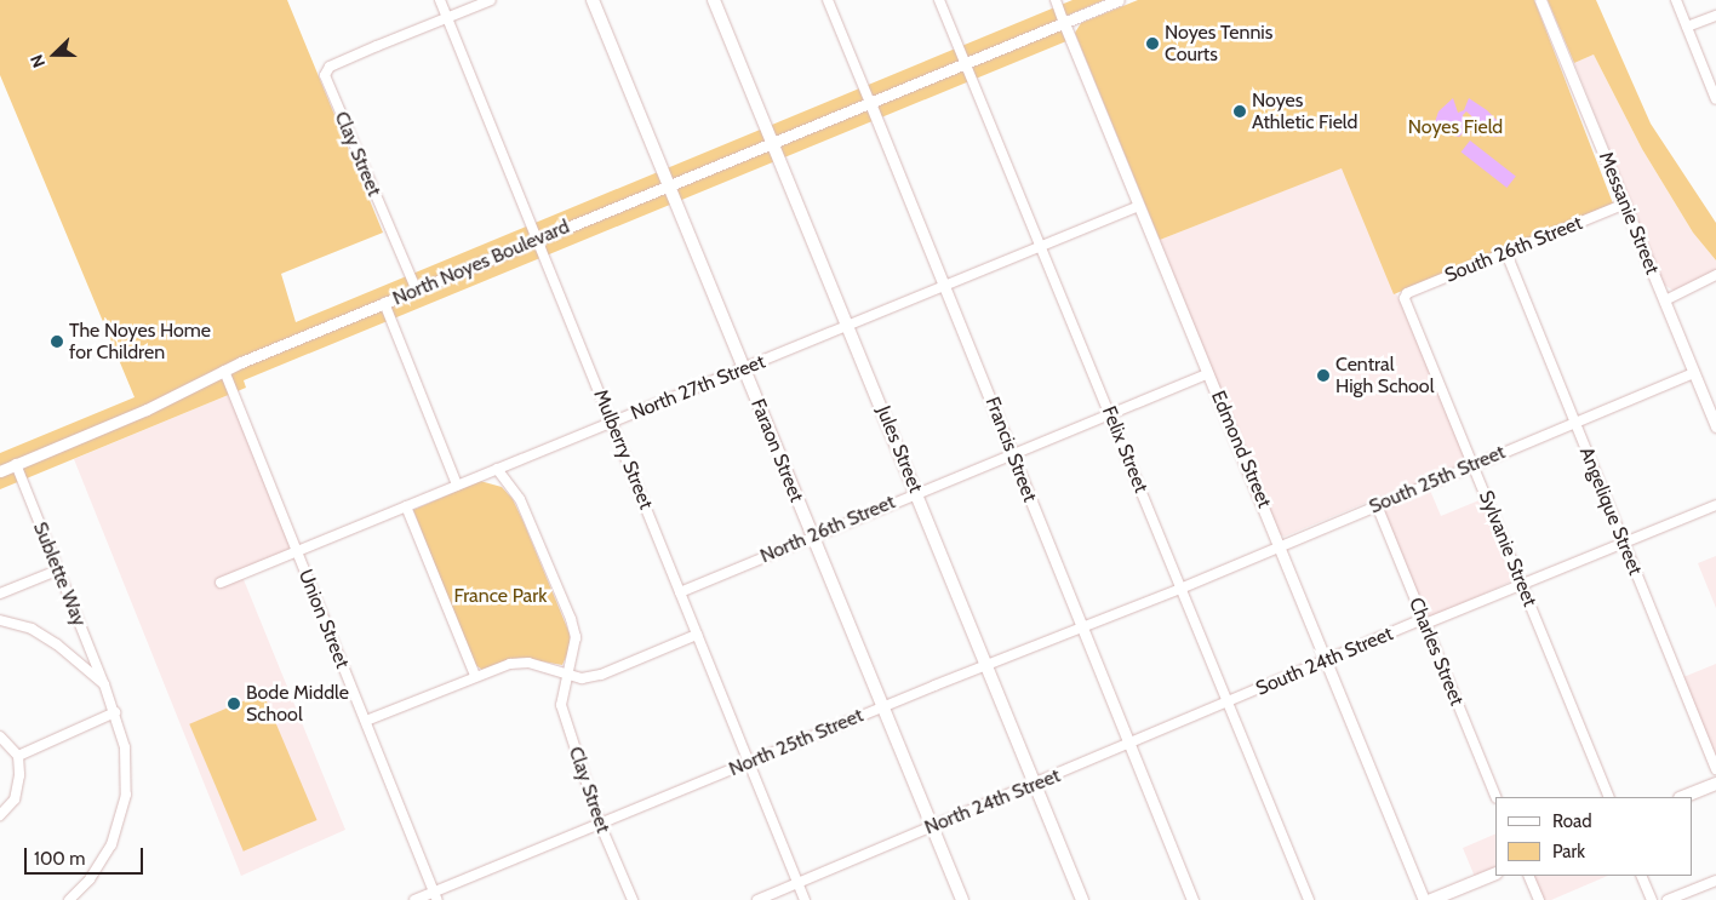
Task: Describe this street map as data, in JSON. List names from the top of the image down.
{
  "streets": {
    "main road": ["Jules Street", "Faraon Street"],
    "street": [
      "Clay Street",
      "Messanie Street",
      "South 26th Street",
      "North Noyes Boulevard",
      "North 27th Street",
      "Mulberry Street",
      "Francis Street",
      "Felix Street",
      "Edmond Street",
      "South 25th Street",
      "Angelique Street",
      "North 26th Street",
      "Sylvanie Street",
      "Sublette Way",
      "Union Street",
      "Charles Street",
      "South 24th Street",
      "North 25th Street",
      "North 24th Street"
    ]
  },
  "crossings": [
    ["Clay Street", "North Noyes Boulevard"],
    ["Clay Street", "Mulberry Street"],
    ["Clay Street", "North 25th Street"],
    ["Messanie Street", "South 26th Street"],
    ["Messanie Street", "South 25th Street"],
    ["South 26th Street", "Angelique Street"],
    ["South 26th Street", "Sylvanie Street"],
    ["North Noyes Boulevard", "Mulberry Street"],
    ["North Noyes Boulevard", "Jules Street"],
    ["North Noyes Boulevard", "Francis Street"],
    ["North Noyes Boulevard", "Felix Street"],
    ["North Noyes Boulevard", "Edmond Street"],
    ["North Noyes Boulevard", "Faraon Street"],
    ["North Noyes Boulevard", "Sublette Way"],
    ["North Noyes Boulevard", "Union Street"],
    ["North 27th Street", "Mulberry Street"],
    ["North 27th Street", "Jules Street"],
    ["North 27th Street", "Francis Street"],
    ["North 27th Street", "Felix Street"],
    ["North 27th Street", "Edmond Street"],
    ["North 27th Street", "Faraon Street"],
    ["North 27th Street", "Union Street"],
    ["Mulberry Street", "North 26th Street"],
    ["Mulberry Street", "North 25th Street"],
    ["Mulberry Street", "North 24th Street"],
    ["Jules Street", "North 26th Street"],
    ["Jules Street", "North 25th Street"],
    ["Jules Street", "North 24th Street"],
    ["Francis Street", "North 26th Street"],
    ["Francis Street", "North 25th Street"],
    ["Francis Street", "North 24th Street"],
    ["Felix Street", "South 25th Street"],
    ["Felix Street", "North 26th Street"],
    ["Felix Street", "South 24th Street"],
    ["Felix Street", "North 25th Street"],
    ["Felix Street", "North 24th Street"],
    ["Edmond Street", "South 25th Street"],
    ["Edmond Street", "South 24th Street"],
    ["Faraon Street", "North 26th Street"],
    ["Faraon Street", "North 25th Street"],
    ["Faraon Street", "North 24th Street"],
    ["South 25th Street", "Angelique Street"],
    ["South 25th Street", "Sylvanie Street"],
    ["South 25th Street", "Charles Street"],
    ["South 25th Street", "North 25th Street"],
    ["Angelique Street", "South 24th Street"],
    ["Sylvanie Street", "South 24th Street"],
    ["Union Street", "North 25th Street"],
    ["Charles Street", "South 24th Street"],
    ["South 24th Street", "North 24th Street"]
  ],
  "parks": ["Noyes Field", "France Park"],
  "places": [
    "Noyes Tennis Courts",
    "Noyes Athletic Field",
    "The Noyes Home for Children",
    "Central High School",
    "Bode Middle School"
  ],
  "legend": ["Road", "Park"],
  "scale_bar": "100 m",
  "north": "left"
}
